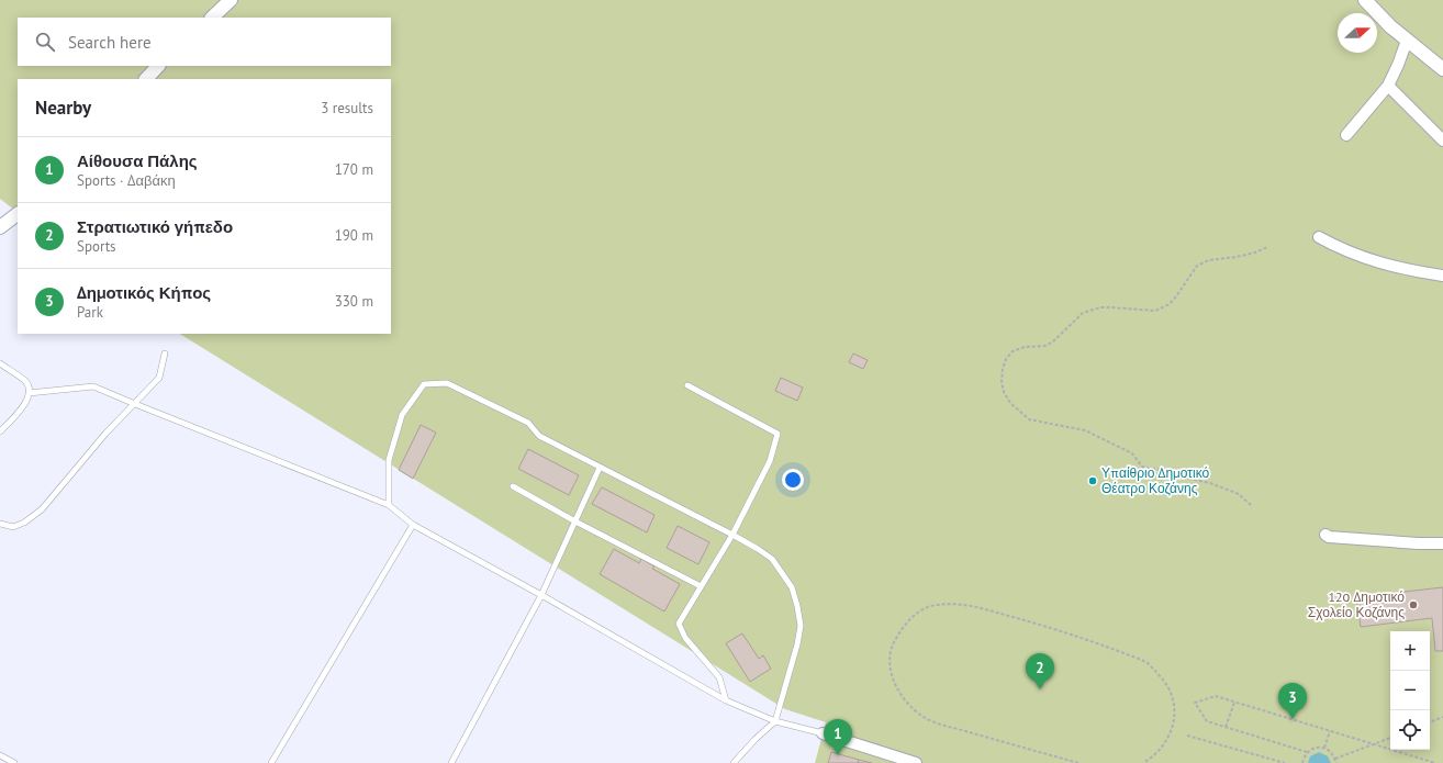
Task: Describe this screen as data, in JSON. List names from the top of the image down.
{
  "places": ["Υπαίθριο Δημοτικό Θέατρο Κοζάνης", "12ο Δημοτικό Σχολείο Κοζάνης"],
  "north": "right",
  "page": {
    "search": "Search here",
    "heading": ["Nearby", "3 results"],
    "list": [
      {
        "mark": "1",
        "name": "Αίθουσα Πάλης",
        "note": "Sports · Δαβάκη",
        "value": "170 m"
      },
      {
        "mark": "2",
        "name": "Στρατιωτικό γήπεδο",
        "note": "Sports",
        "value": "190 m"
      },
      {
        "mark": "3",
        "name": "Δημοτικός Κήπος",
        "note": "Park",
        "value": "330 m"
      }
    ],
    "map_buttons": ["+", "−"],
    "pins": ["2", "3", "1"]
  }
}
